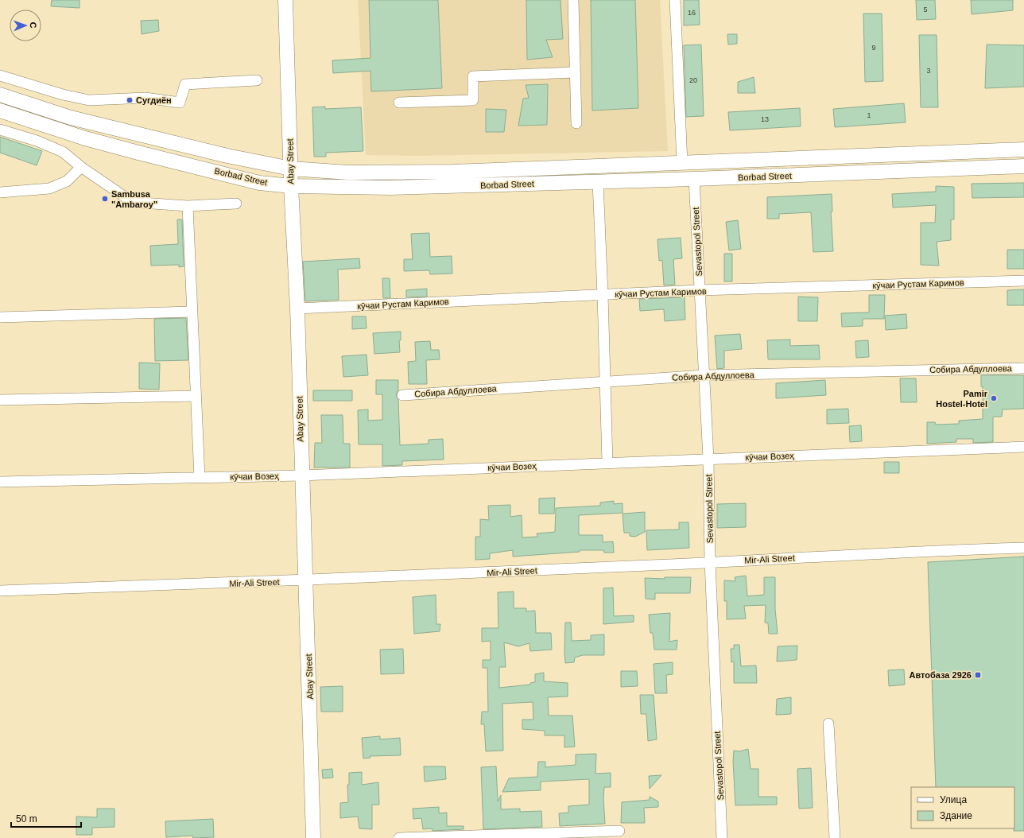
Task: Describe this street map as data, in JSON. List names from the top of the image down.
{
  "streets": {
    "main road": ["Abay Street", "Borbad Street"],
    "street": [
      "Sevastopol Street",
      "кӯчаи Рустам Каримов",
      "Собира Абдуллоева",
      "кӯчаи Возеҳ",
      "Mir-Ali Street"
    ]
  },
  "crossings": [
    ["Abay Street", "Borbad Street"],
    ["Abay Street", "кӯчаи Рустам Каримов"],
    ["Abay Street", "кӯчаи Возеҳ"],
    ["Abay Street", "Mir-Ali Street"],
    ["Borbad Street", "Sevastopol Street"],
    ["Sevastopol Street", "кӯчаи Рустам Каримов"],
    ["Sevastopol Street", "Собира Абдуллоева"],
    ["Sevastopol Street", "кӯчаи Возеҳ"],
    ["Sevastopol Street", "Mir-Ali Street"]
  ],
  "places": {
    "other": ["Сугдиён", "Sambusa \"Ambaroy\"", "Pamir Hostel-Hotel"],
    "transit": ["Автобаза 2926"]
  },
  "house_numbers": [
    "5",
    "16",
    "9",
    "3",
    "20",
    "1",
    "13"
  ],
  "legend": ["Улица", "Здание"],
  "scale_bar": "50 m",
  "north": "right"
}
